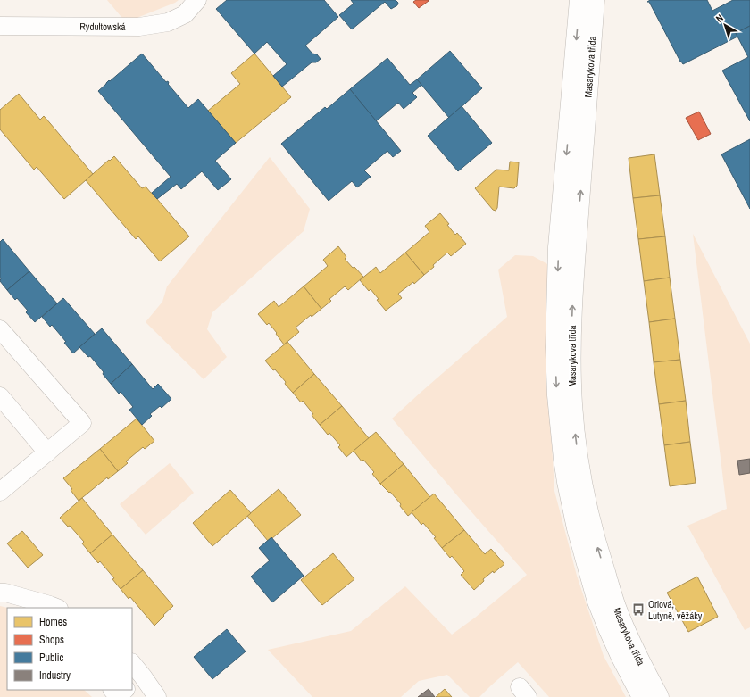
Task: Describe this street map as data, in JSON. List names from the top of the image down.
{
  "streets": {
    "street": ["Rydultowská", "Masarykova třída"]
  },
  "places": {
    "bus stop": ["Orlová, Lutyně, věžáky"]
  },
  "legend": [
    "Homes",
    "Shops",
    "Public",
    "Industry"
  ],
  "north": "top left"
}
